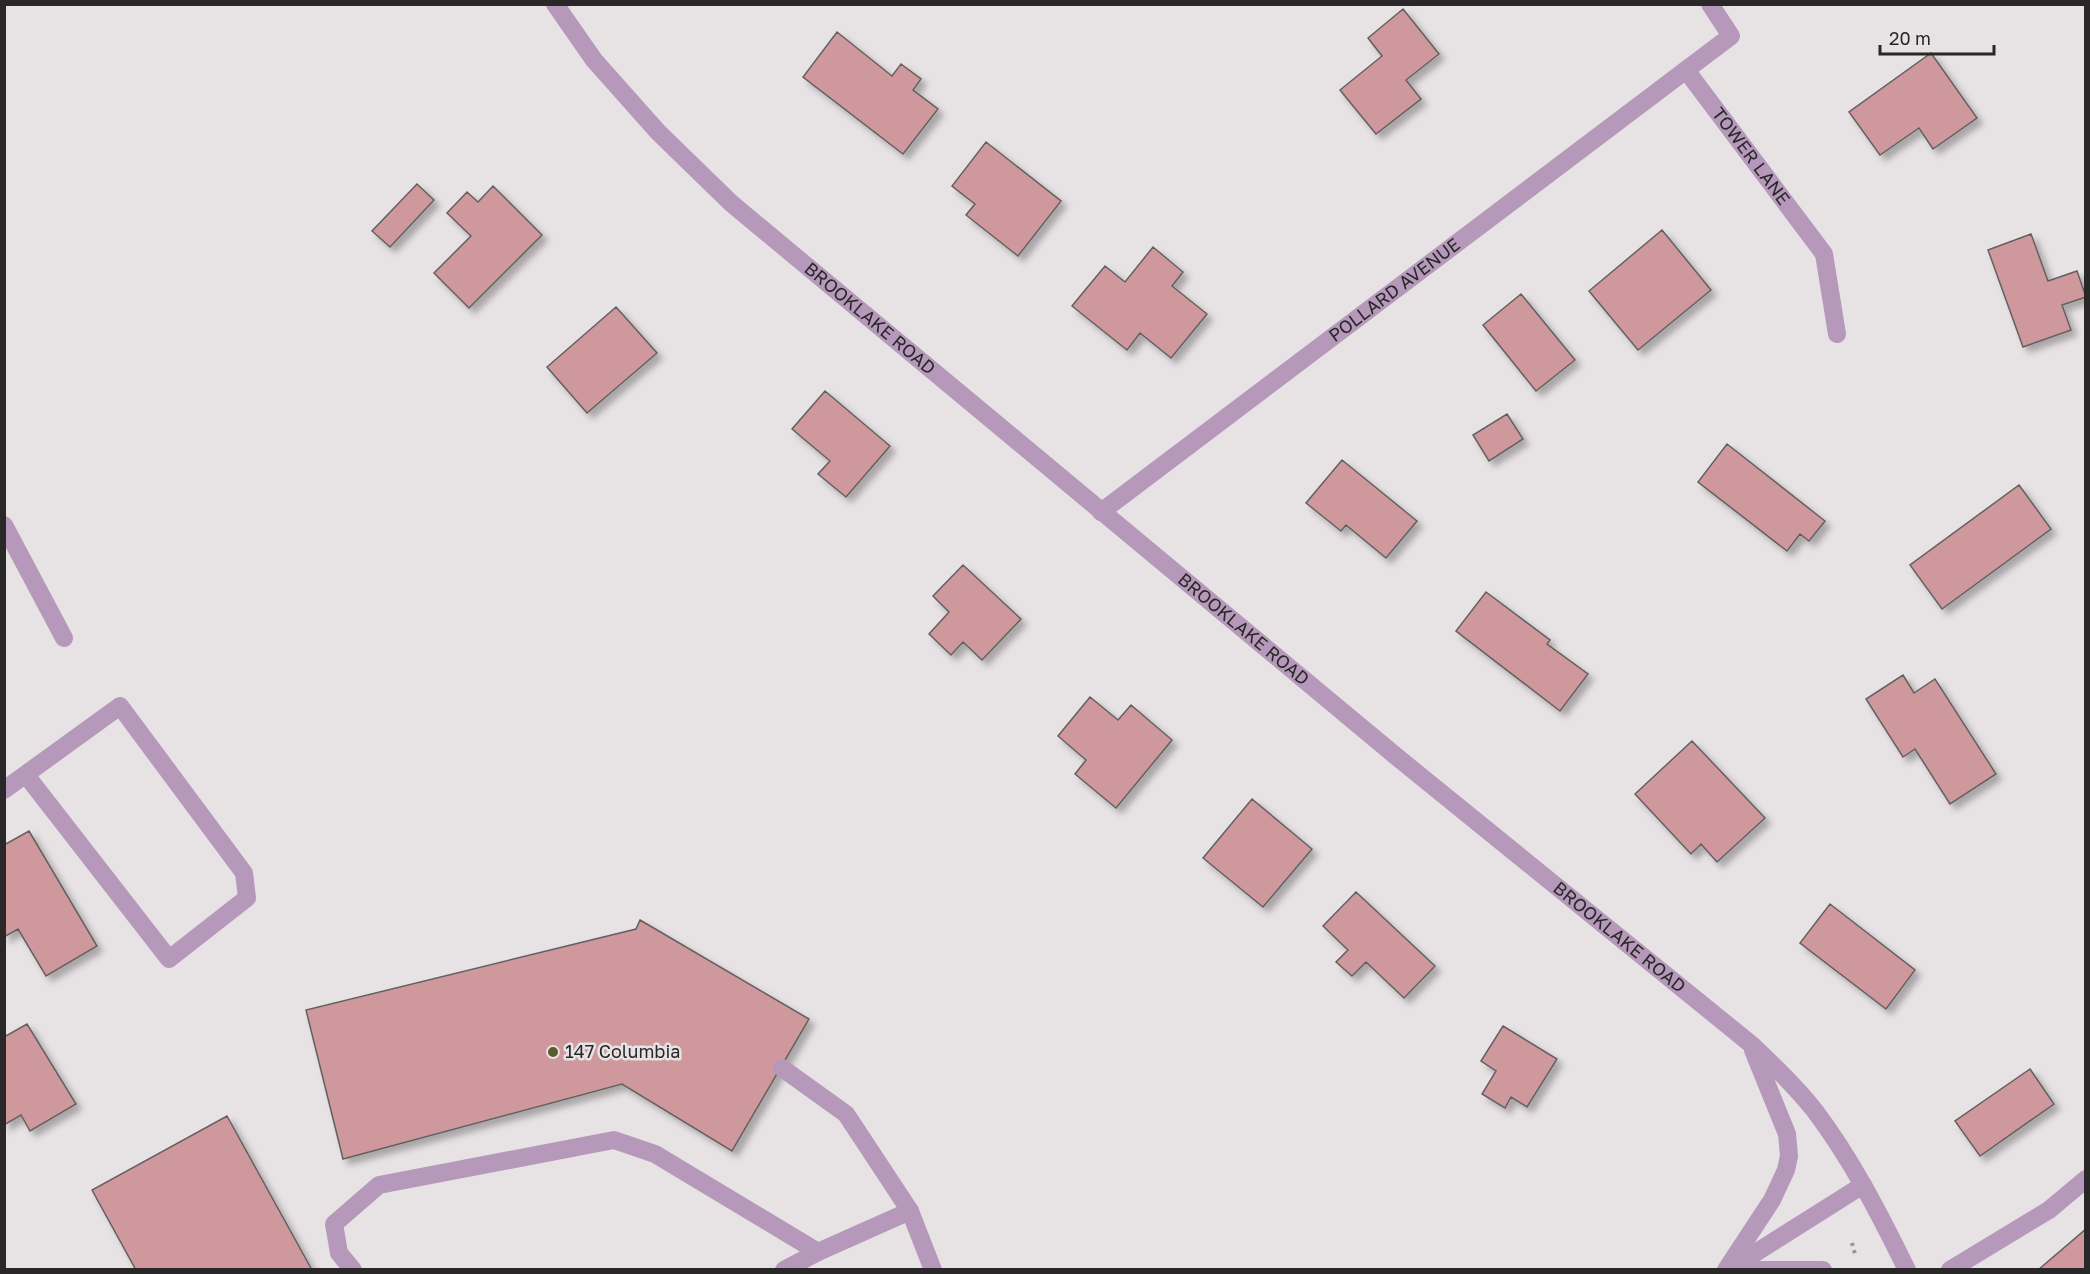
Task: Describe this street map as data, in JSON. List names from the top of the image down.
{
  "streets": {
    "street": ["TOWER LANE", "POLLARD AVENUE", "BROOKLAKE ROAD"]
  },
  "crossings": [
    ["TOWER LANE", "POLLARD AVENUE"],
    ["POLLARD AVENUE", "BROOKLAKE ROAD"]
  ],
  "places": ["147 Columbia"],
  "scale_bar": "20 m"
}
